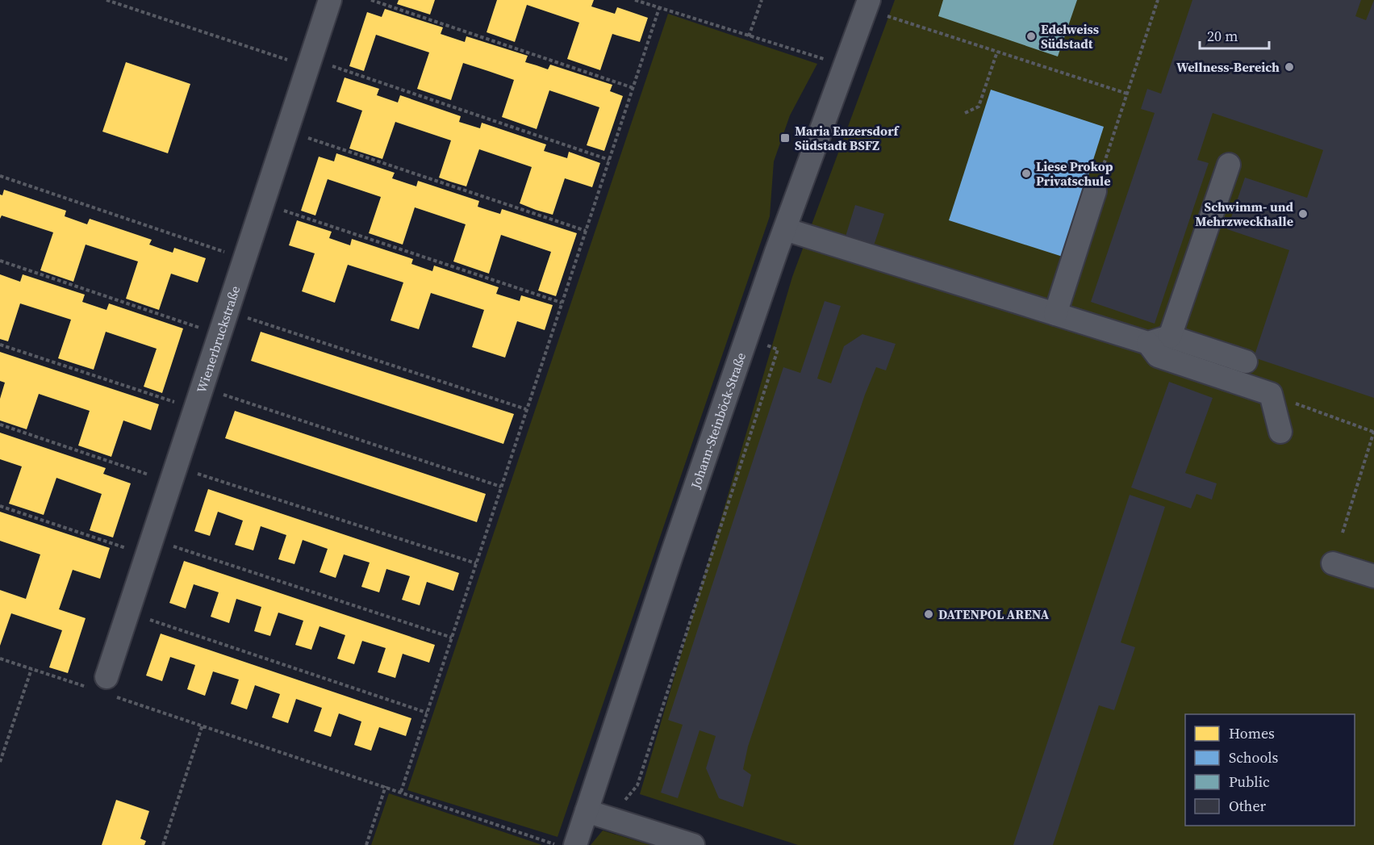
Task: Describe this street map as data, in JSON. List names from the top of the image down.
{
  "streets": {
    "street": ["Wienerbruckstraße", "Johann-Steinböck-Straße"]
  },
  "places": {
    "other": [
      "Edelweiss Südstadt",
      "Wellness-Bereich",
      "Liese Prokop Privatschule",
      "Schwimm- und Mehrzweckhalle",
      "DATENPOL ARENA"
    ],
    "transit": ["Maria Enzersdorf Südstadt BSFZ"]
  },
  "legend": [
    "Homes",
    "Schools",
    "Public",
    "Other"
  ],
  "scale_bar": "20 m"
}
